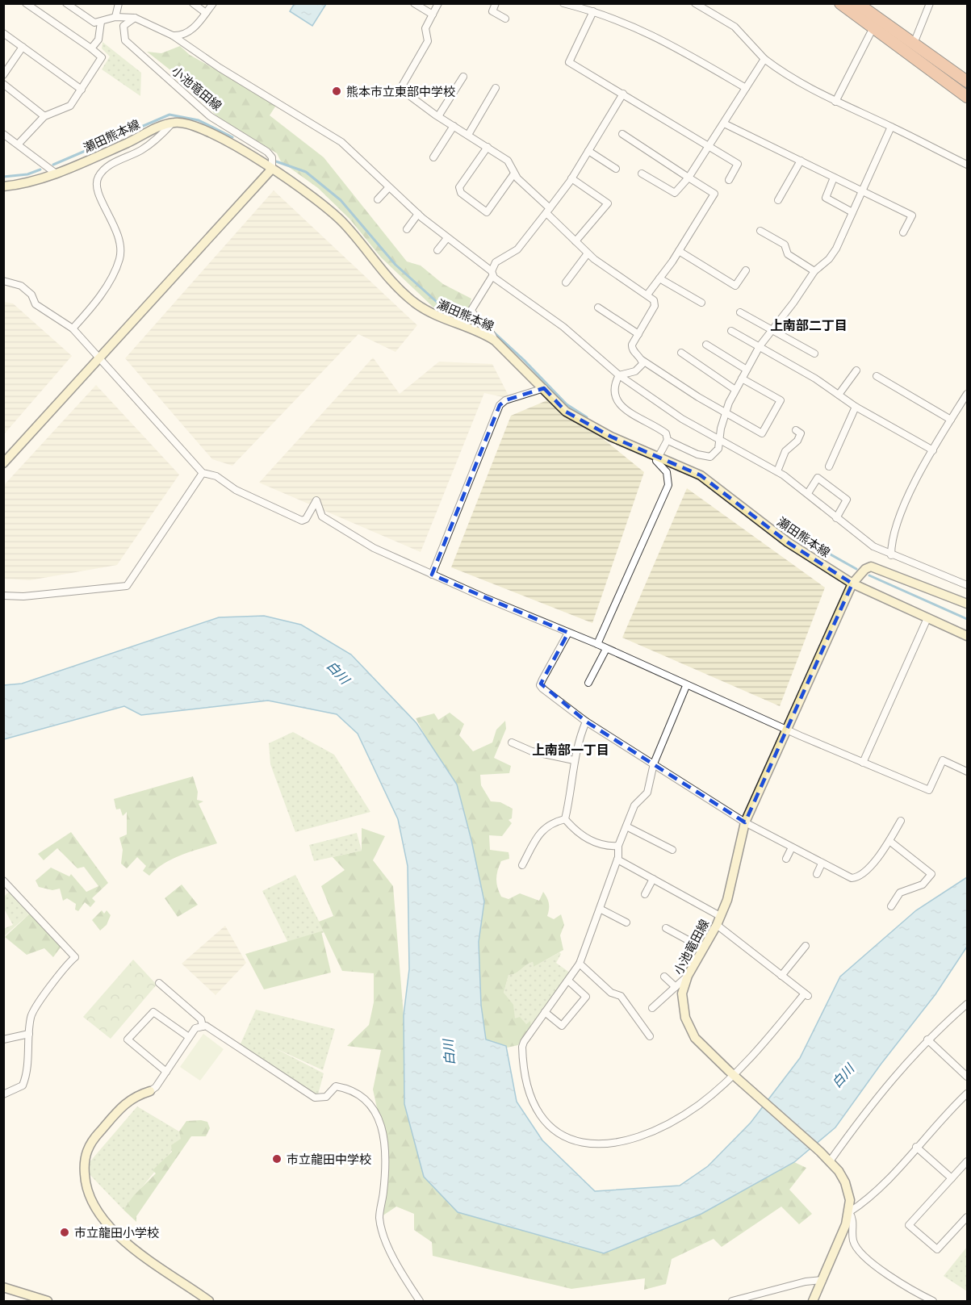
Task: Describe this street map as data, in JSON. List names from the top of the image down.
{
  "streets": {
    "main road": ["小池竜田線", "瀬田熊本線"]
  },
  "crossings": [
    ["小池竜田線", "瀬田熊本線"]
  ],
  "districts": ["上南部二丁目", "上南部一丁目"],
  "water": ["白川"],
  "places": ["熊本市立東部中学校", "市立龍田中学校", "市立龍田小学校"]
}
